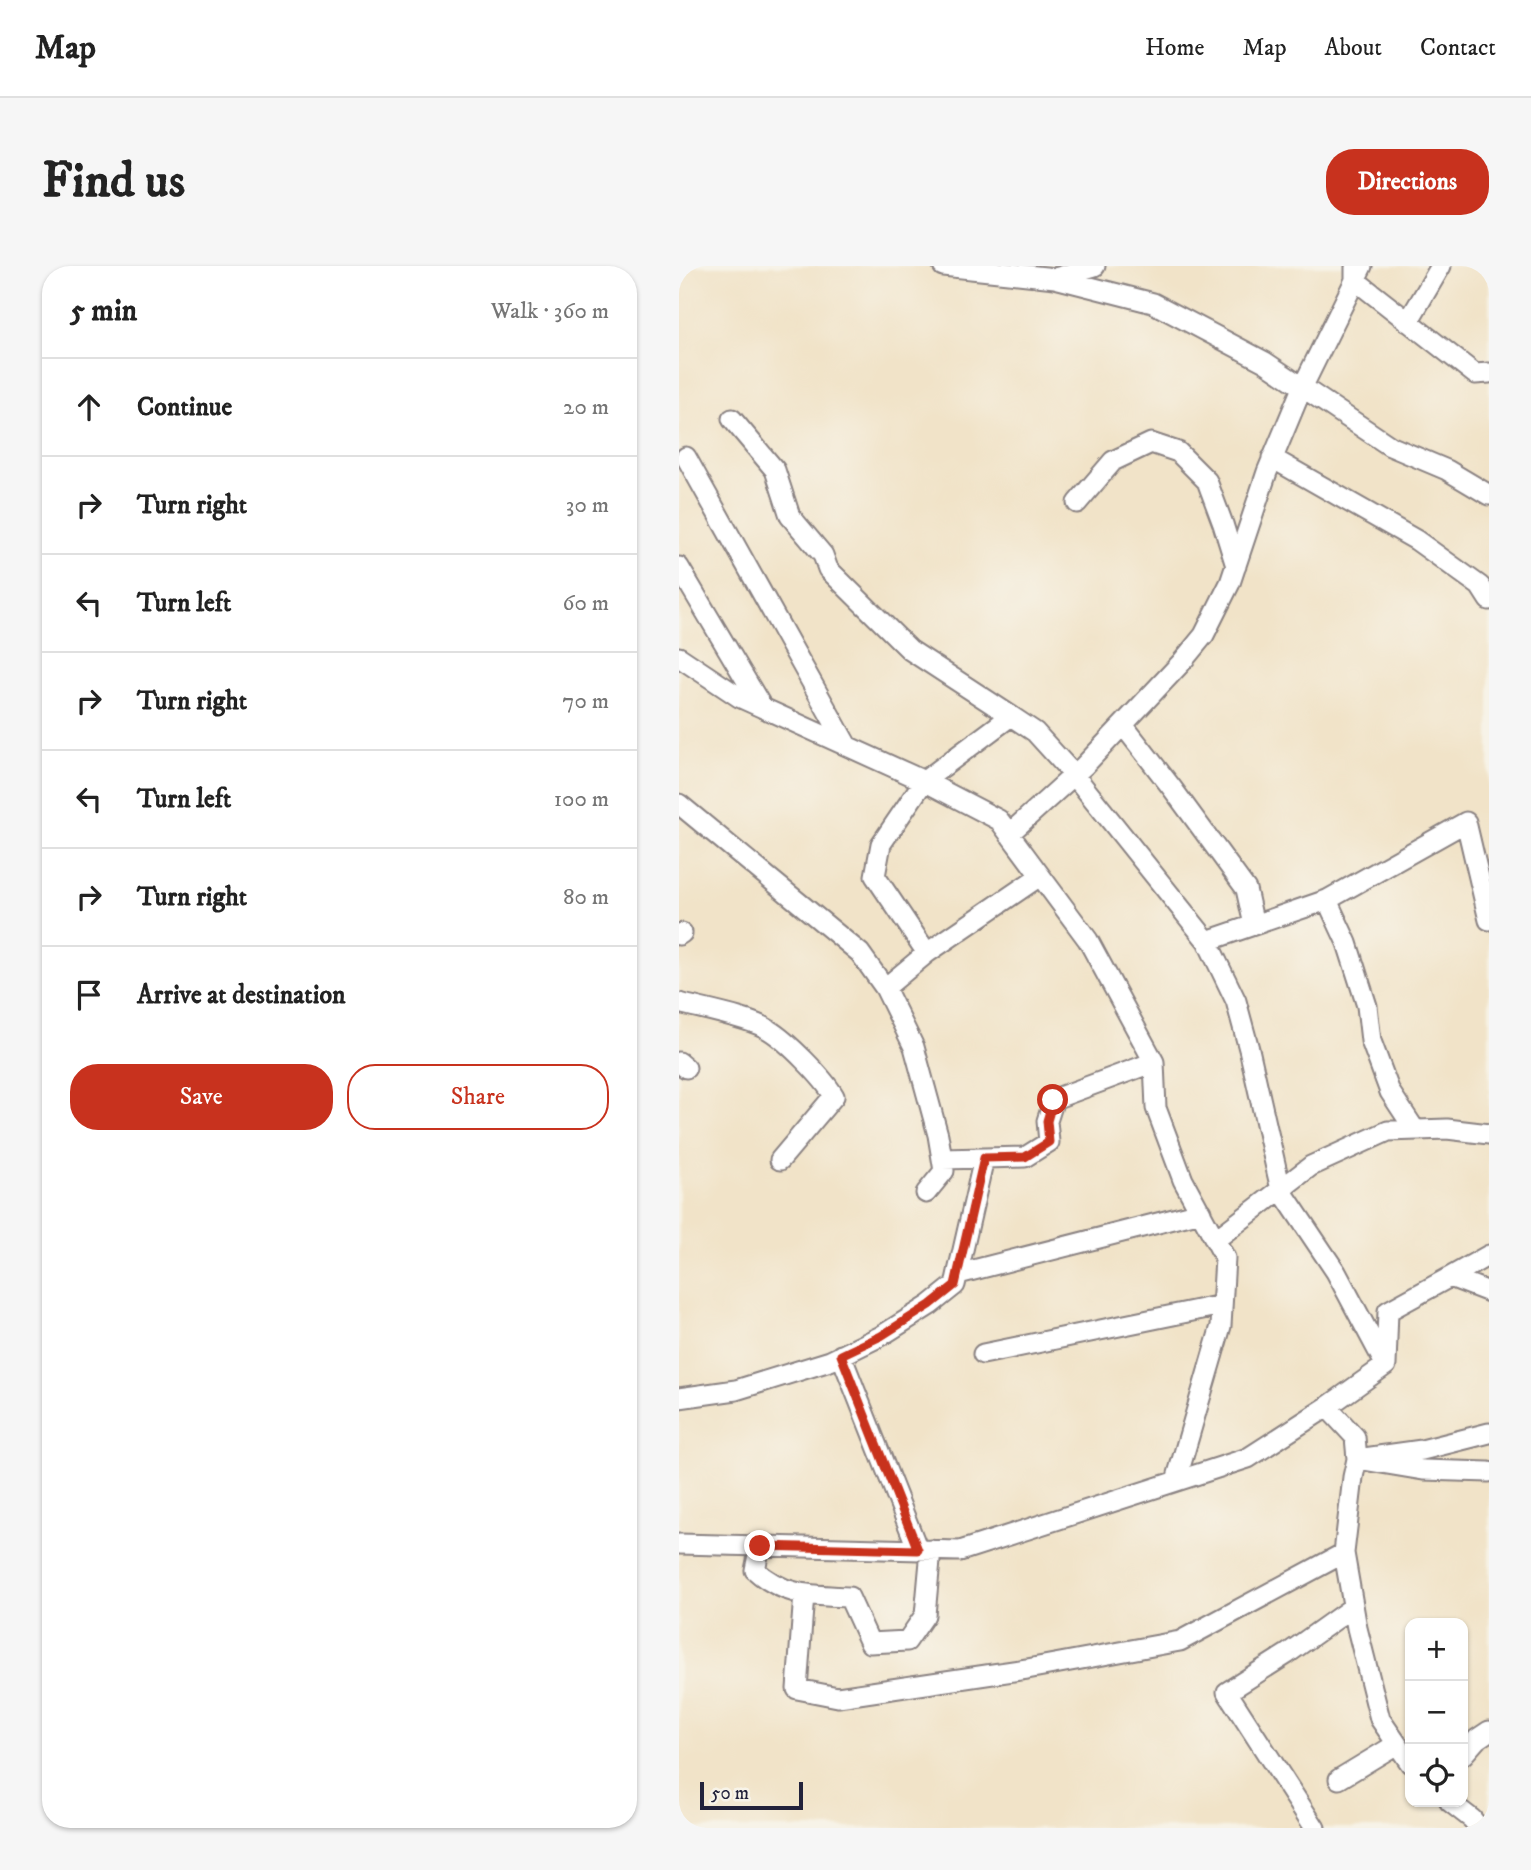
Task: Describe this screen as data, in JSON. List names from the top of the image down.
{
  "scale_bar": "50 m",
  "page": {
    "header": "Map",
    "nav": [
      "Home",
      "Map",
      "About",
      "Contact"
    ],
    "buttons": [
      "Directions",
      ["Save", "Share"]
    ],
    "title": "Find us",
    "heading": ["5 min", "Walk · 360 m"],
    "list": [
      ["Continue", "20 m"],
      ["Turn right", "30 m"],
      ["Turn left", "60 m"],
      ["Turn right", "70 m"],
      ["Turn left", "100 m"],
      ["Turn right", "80 m"],
      "Arrive at destination"
    ],
    "map_buttons": ["+", "−"],
    "scale": "50 m"
  }
}
